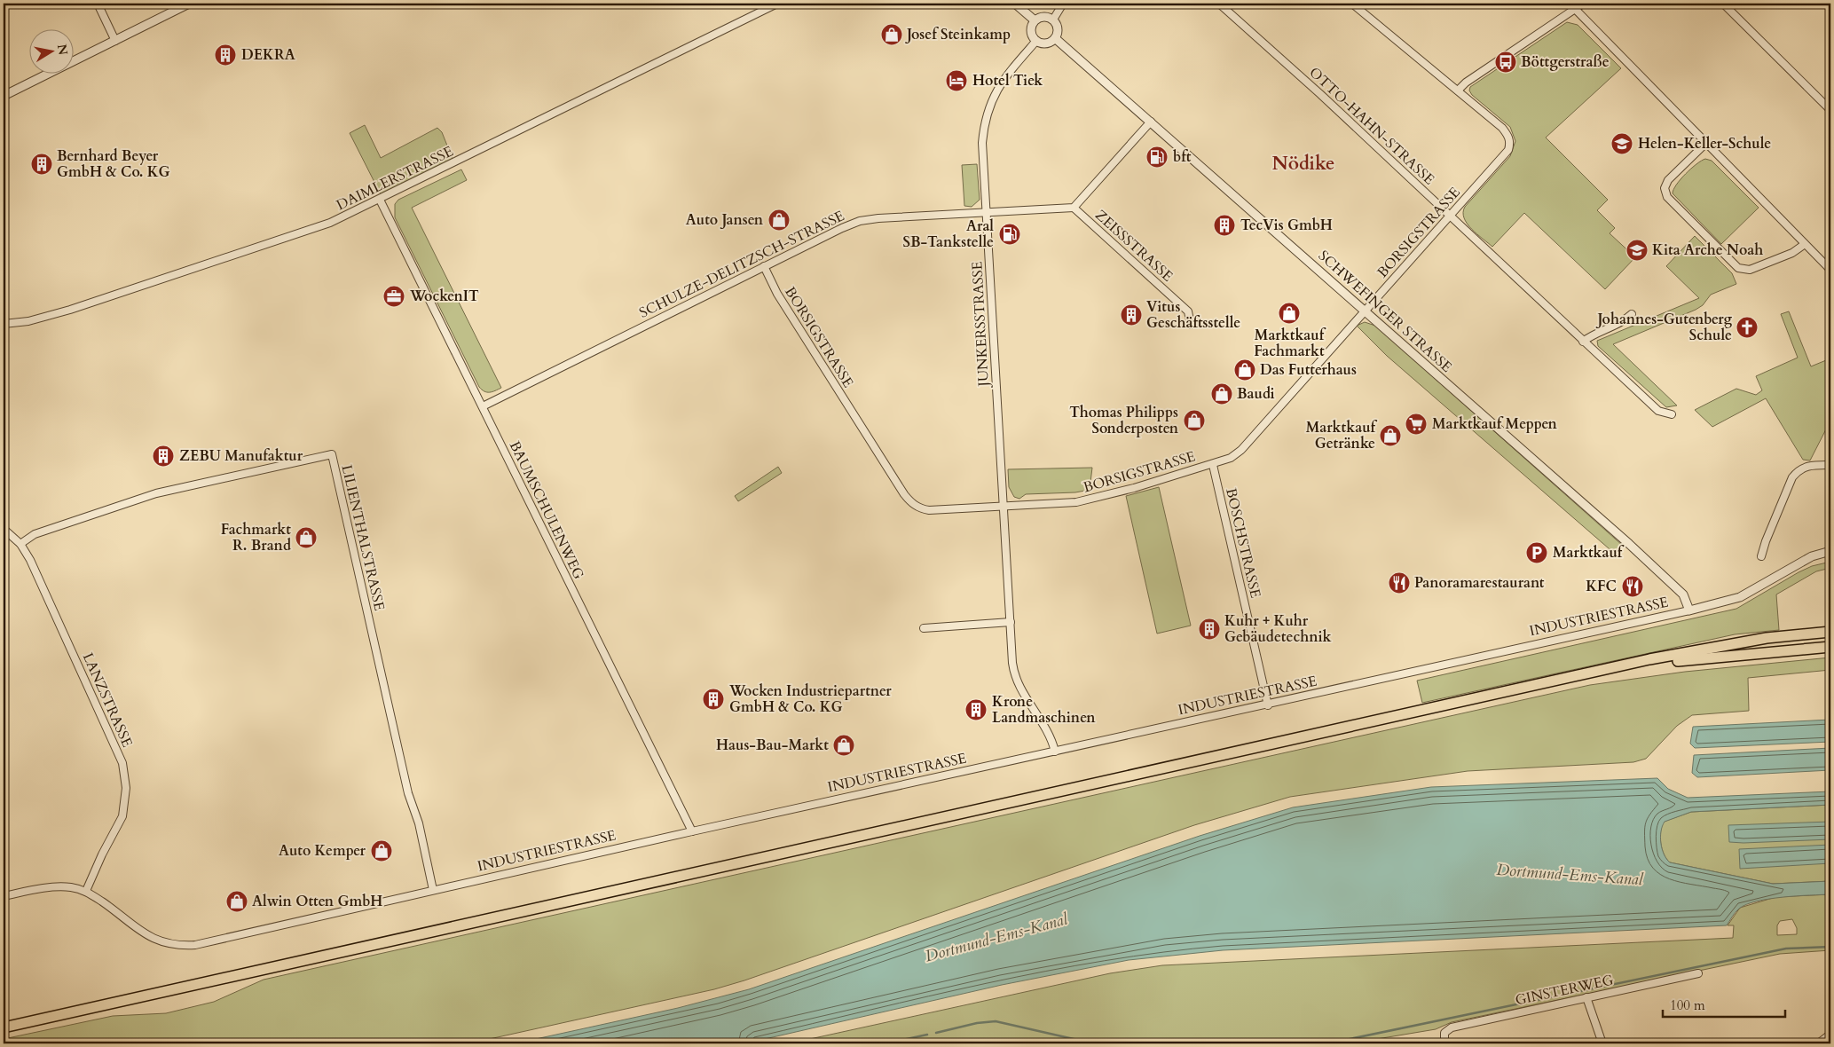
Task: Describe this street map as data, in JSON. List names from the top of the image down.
{
  "streets": {
    "street": [
      "OTTO-HAHN-STRASSE",
      "DAIMLERSTRASSE",
      "BORSIGSTRASSE",
      "ZEISSSTRASSE",
      "SCHULZE-DELITZSCH-STRASSE",
      "SCHWEFINGER STRASSE",
      "JUNKERSSTRASSE",
      "BAUMSCHULENWEG",
      "LILIENTHALSTRASSE",
      "BOSCHSTRASSE",
      "INDUSTRIESTRASSE",
      "LANZSTRASSE",
      "GINSTERWEG"
    ]
  },
  "crossings": [
    ["OTTO-HAHN-STRASSE", "BORSIGSTRASSE"],
    ["DAIMLERSTRASSE", "BAUMSCHULENWEG"],
    ["BORSIGSTRASSE", "SCHULZE-DELITZSCH-STRASSE"],
    ["BORSIGSTRASSE", "SCHWEFINGER STRASSE"],
    ["BORSIGSTRASSE", "JUNKERSSTRASSE"],
    ["BORSIGSTRASSE", "BOSCHSTRASSE"],
    ["ZEISSSTRASSE", "SCHULZE-DELITZSCH-STRASSE"],
    ["SCHULZE-DELITZSCH-STRASSE", "JUNKERSSTRASSE"],
    ["SCHULZE-DELITZSCH-STRASSE", "BAUMSCHULENWEG"],
    ["SCHWEFINGER STRASSE", "JUNKERSSTRASSE"],
    ["SCHWEFINGER STRASSE", "INDUSTRIESTRASSE"],
    ["JUNKERSSTRASSE", "INDUSTRIESTRASSE"],
    ["BAUMSCHULENWEG", "INDUSTRIESTRASSE"],
    ["LILIENTHALSTRASSE", "INDUSTRIESTRASSE"],
    ["LILIENTHALSTRASSE", "LANZSTRASSE"],
    ["BOSCHSTRASSE", "INDUSTRIESTRASSE"],
    ["INDUSTRIESTRASSE", "LANZSTRASSE"]
  ],
  "districts": ["Nödike"],
  "water": ["Dortmund-Ems-Kanal"],
  "places": {
    "shop": [
      "Josef Steinkamp",
      "Auto Jansen",
      "Marktkauf Fachmarkt",
      "Das Futterhaus",
      "Baudi",
      "Thomas Philipps Sonderposten",
      "Marktkauf Getränke",
      "Fachmarkt R. Brand",
      "Haus-Bau-Markt",
      "Auto Kemper",
      "Alwin Otten GmbH"
    ],
    "building": [
      "DEKRA",
      "Bernhard Beyer GmbH & Co. KG",
      "TecVis GmbH",
      "Vitus Geschäftsstelle",
      "ZEBU Manufaktur",
      "Kuhr + Kuhr Gebäudetechnik",
      "Wocken Industriepartner GmbH & Co. KG",
      "Krone Landmaschinen"
    ],
    "bus stop": ["Böttgerstraße"],
    "hotel": ["Hotel Tiek"],
    "school or university": ["Helen-Keller-Schule", "Kita Arche Noah"],
    "fuel station": ["bft", "Aral SB-Tankstelle"],
    "office": ["WockenIT"],
    "church": ["Johannes-Gutenberg Schule"],
    "supermarket": ["Marktkauf Meppen"],
    "parking": ["Marktkauf"],
    "restaurant": ["Panoramarestaurant", "KFC"]
  },
  "scale_bar": "100 m",
  "north": "right"
}
